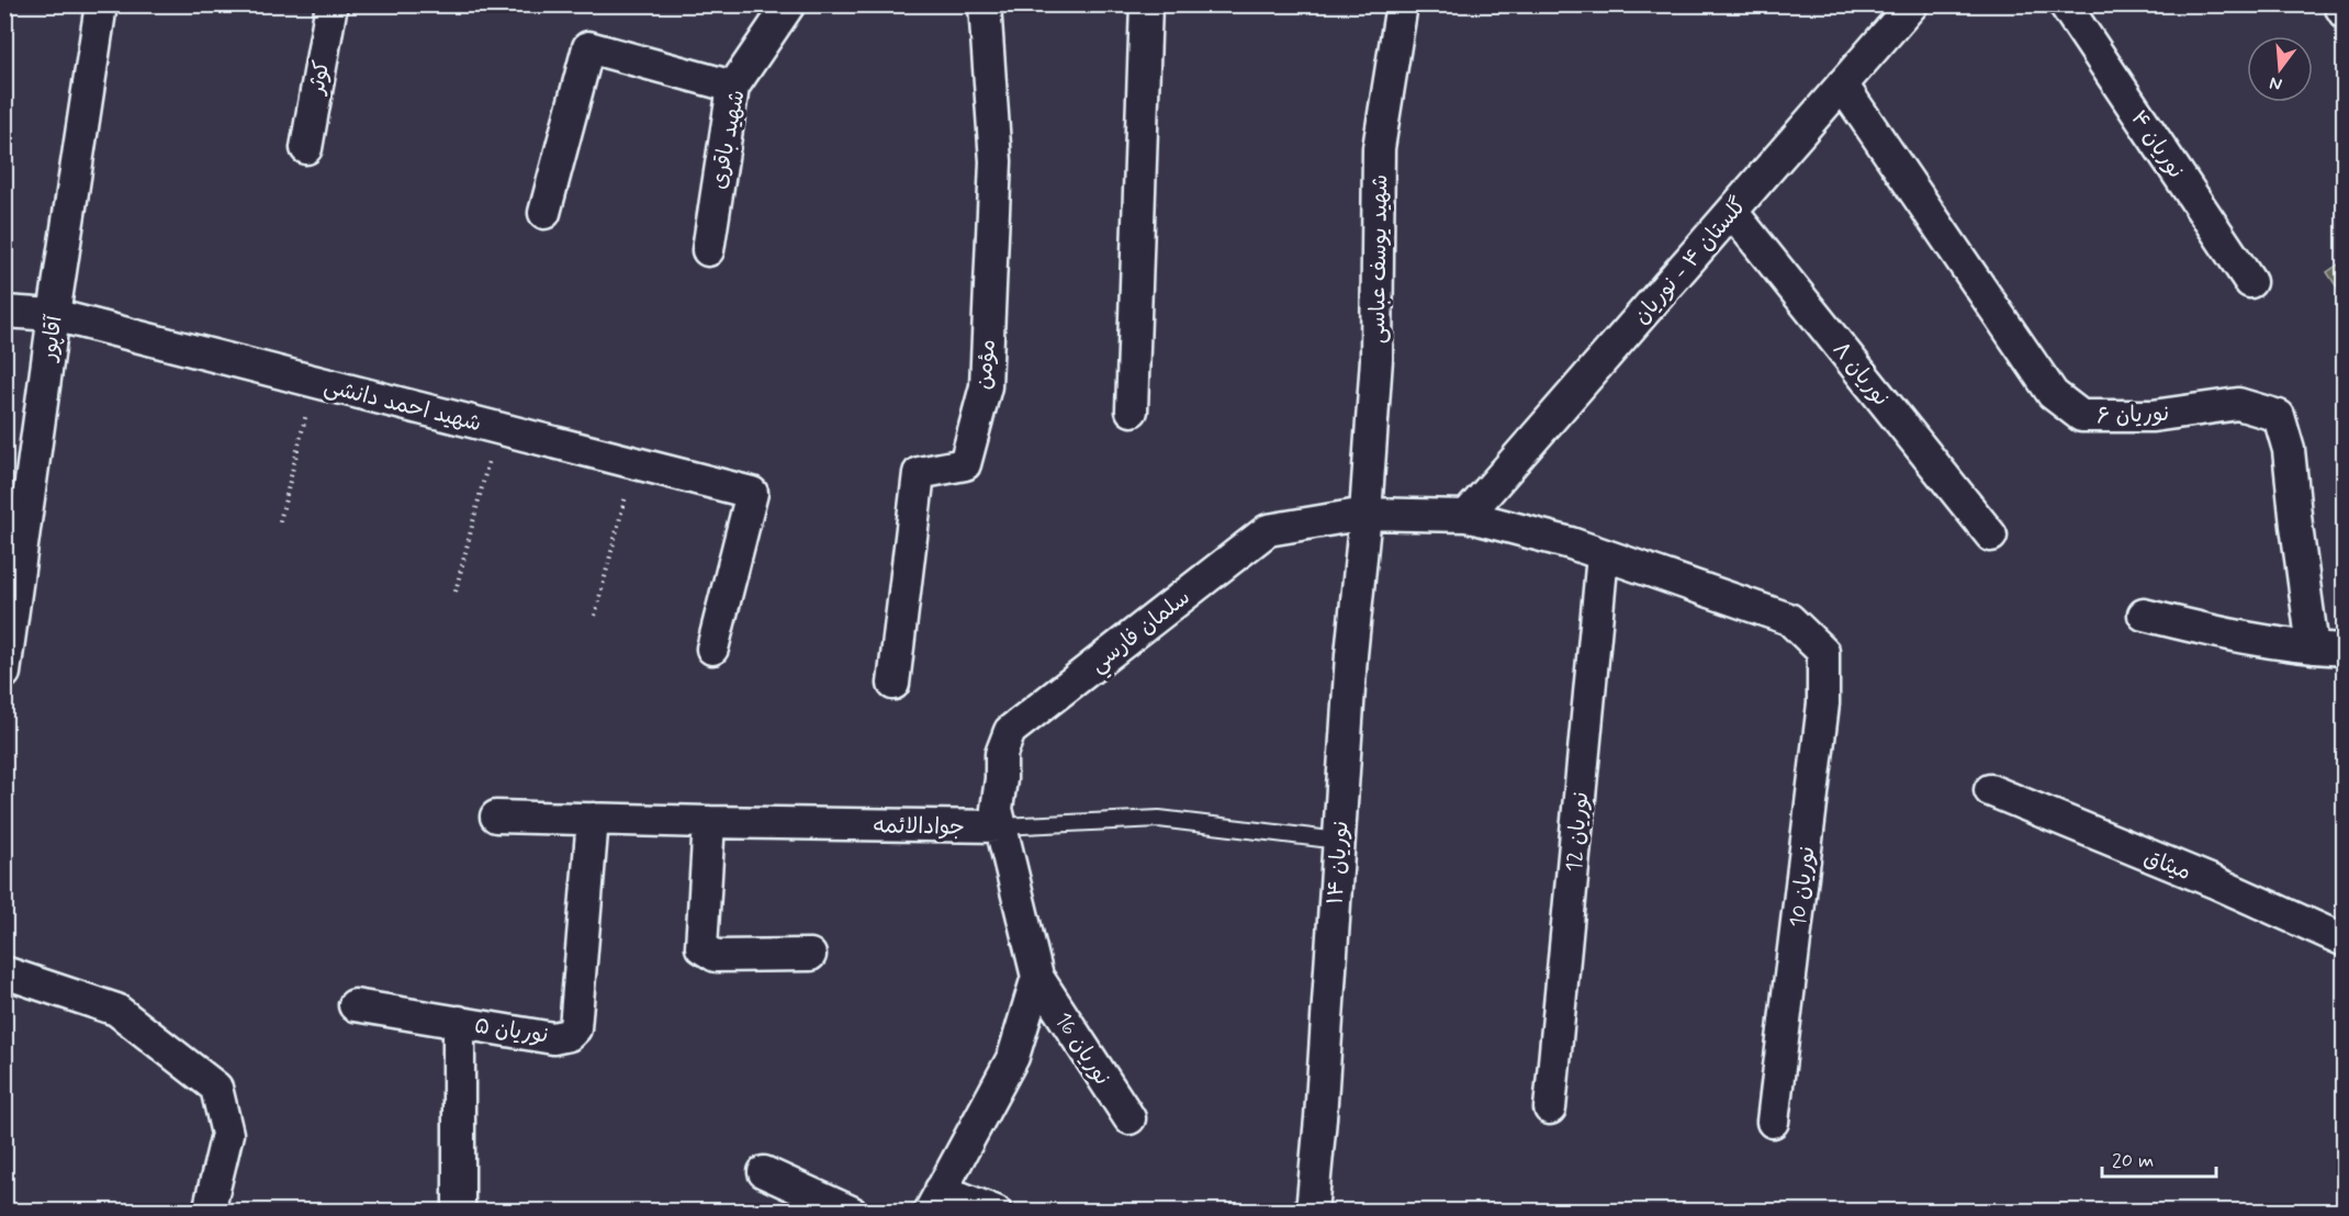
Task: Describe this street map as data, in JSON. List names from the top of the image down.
{
  "streets": {
    "street": [
      "کوثر",
      "شهید باقری",
      "نوریان ۴",
      "شهید یوسف عباسی",
      "گلستان ۴ - نوریان",
      "آقاپور",
      "مؤمن",
      "نوریان ۸",
      "شهید احمد دانشی",
      "نوریان ۶",
      "سلمان فارسي",
      "جوادالائمه",
      "نوریان 12",
      "نوریان ۱۴",
      "ميثاق",
      "نوریان 10",
      "نوریان ۵",
      "نوریان 16"
    ]
  },
  "crossings": [
    ["شهید یوسف عباسی", "سلمان فارسي"],
    ["شهید یوسف عباسی", "نوریان ۱۴"],
    ["گلستان ۴ - نوریان", "نوریان ۸"],
    ["گلستان ۴ - نوریان", "نوریان ۶"],
    ["گلستان ۴ - نوریان", "سلمان فارسي"],
    ["آقاپور", "شهید احمد دانشی"],
    ["سلمان فارسي", "جوادالائمه"],
    ["سلمان فارسي", "نوریان 12"],
    ["سلمان فارسي", "نوریان ۱۴"],
    ["سلمان فارسي", "نوریان 10"],
    ["سلمان فارسي", "نوریان 16"],
    ["جوادالائمه", "نوریان ۱۴"],
    ["جوادالائمه", "نوریان ۵"]
  ],
  "scale_bar": "20 m",
  "north": "bottom"
}
